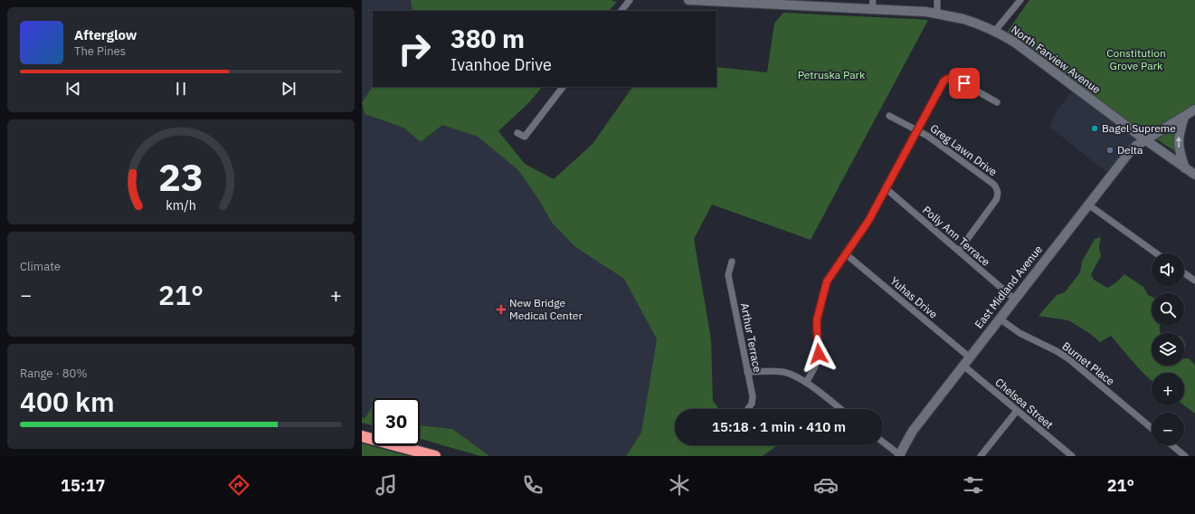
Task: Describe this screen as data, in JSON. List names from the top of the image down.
{
  "streets": {
    "street": [
      "North Farview Avenue",
      "Greg Lawn Drive",
      "Polly Ann Terrace",
      "East Midland Avenue",
      "Yuhas Drive",
      "Arthur Terrace",
      "Burnet Place",
      "Chelsea Street"
    ]
  },
  "crossings": [
    ["North Farview Avenue", "East Midland Avenue"],
    ["Greg Lawn Drive", "Polly Ann Terrace"],
    ["Polly Ann Terrace", "East Midland Avenue"],
    ["East Midland Avenue", "Yuhas Drive"],
    ["East Midland Avenue", "Burnet Place"],
    ["East Midland Avenue", "Chelsea Street"]
  ],
  "parks": ["Constitution Grove Park", "Petruska Park"],
  "places": {
    "other": ["Bagel Supreme", "Delta"],
    "health": ["New Bridge Medical Center"]
  },
  "page": {
    "turn": ["380 m", "Ivanhoe Drive"],
    "song": ["Afterglow", "The Pines"],
    "tile": [
      "Climate",
      ["Range · 80%", "400 km"]
    ],
    "map_buttons": ["+", "−"],
    "heat": ["−", "21°", "+"],
    "limit": "30",
    "trip": "15:18 · 1 min · 410 m",
    "tabs": ["15:17", "21°"],
    "gauge": ["23", "km/h"]
  }
}
